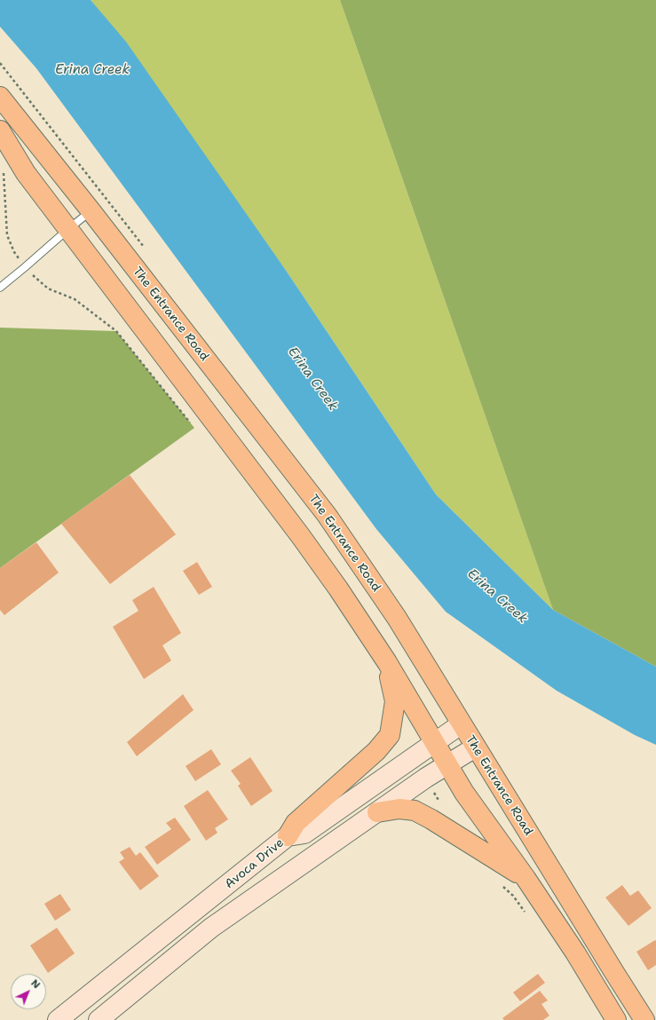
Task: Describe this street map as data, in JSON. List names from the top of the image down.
{
  "streets": {
    "highway": ["The Entrance Road"],
    "main road": ["Avoca Drive"]
  },
  "crossings": [
    ["The Entrance Road", "Avoca Drive"]
  ],
  "water": ["Erina Creek"],
  "north": "top right"
}
